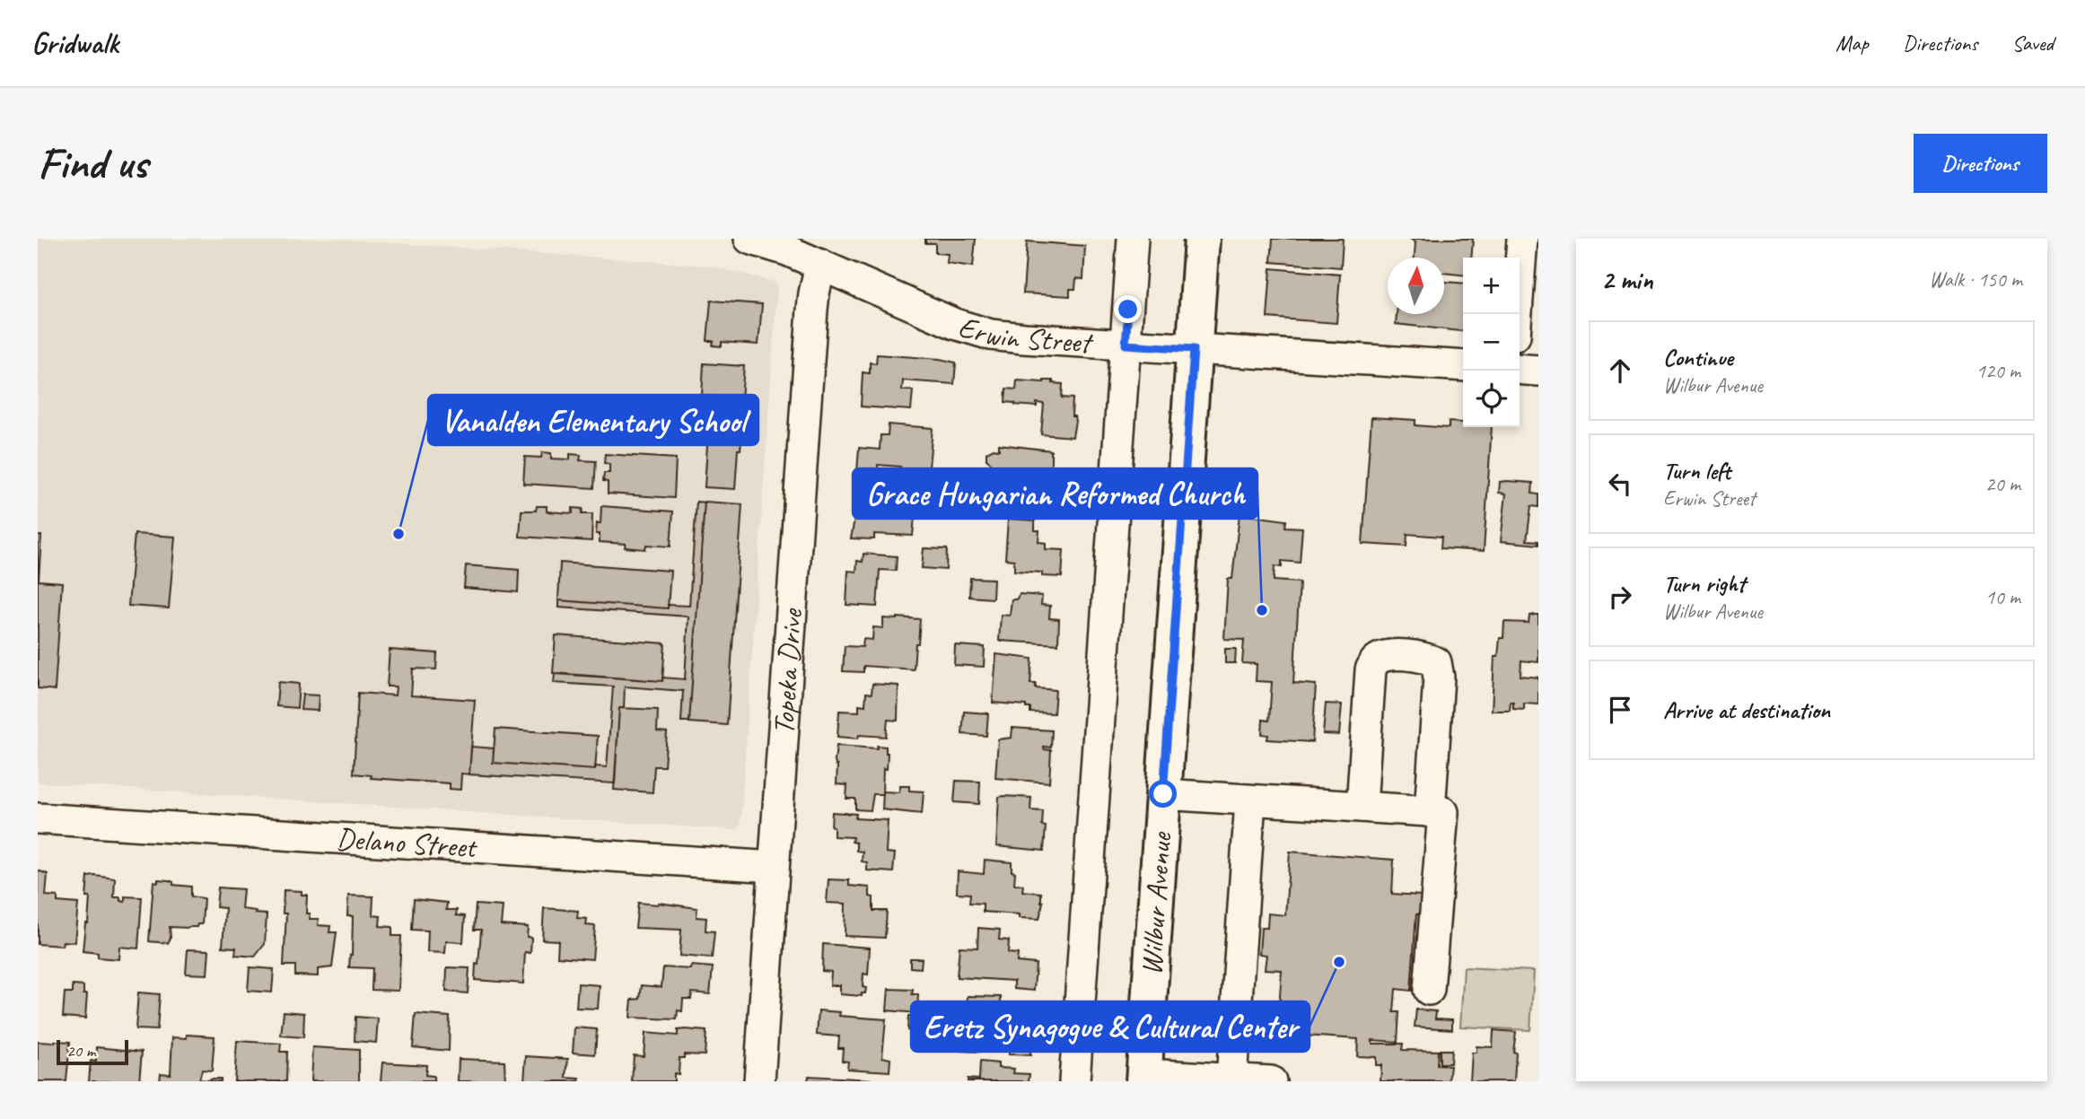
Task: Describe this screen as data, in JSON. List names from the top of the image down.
{
  "streets": {
    "main road": ["Wilbur Avenue"],
    "street": ["Erwin Street", "Topeka Drive", "Delano Street"]
  },
  "crossings": [
    ["Erwin Street", "Topeka Drive"],
    ["Erwin Street", "Wilbur Avenue"],
    ["Topeka Drive", "Delano Street"]
  ],
  "places": ["Vanalden Elementary School", "Grace Hungarian Reformed Church", "Eretz Synagogue & Cultural Center"],
  "scale_bar": "20 m",
  "north": "top",
  "page": {
    "header": "Gridwalk",
    "nav": ["Map", "Directions", "Saved"],
    "buttons": "Directions",
    "title": "Find us",
    "heading": ["2 min", "Walk · 150 m"],
    "map_buttons": ["+", "−"],
    "list": [
      ["Continue", "Wilbur Avenue", "120 m"],
      ["Turn left", "Erwin Street", "20 m"],
      ["Turn right", "Wilbur Avenue", "10 m"],
      "Arrive at destination"
    ],
    "scale": "20 m"
  }
}
